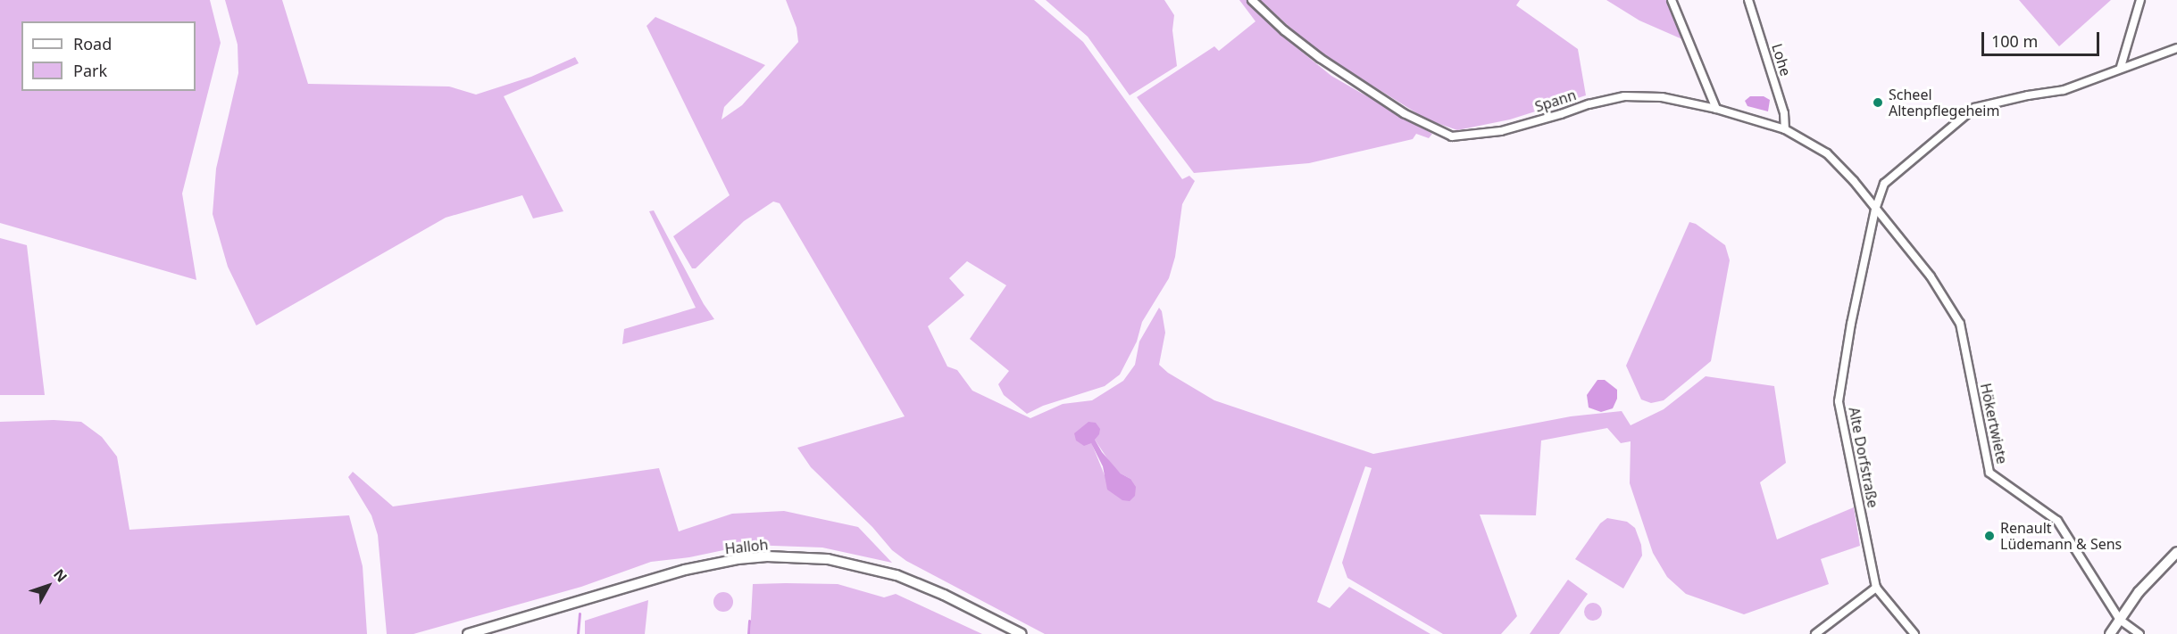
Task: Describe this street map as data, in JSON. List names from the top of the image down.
{
  "streets": {
    "main road": ["Halloh"],
    "street": [
      "Lohe",
      "Spann",
      "Hökertwiete",
      "Alte Dorfstraße"
    ]
  },
  "crossings": [
    ["Lohe", "Spann"],
    ["Spann", "Hökertwiete"],
    ["Spann", "Alte Dorfstraße"],
    ["Hökertwiete", "Alte Dorfstraße"]
  ],
  "places": ["Scheel Altenpflegeheim", "Renault Lüdemann & Sens"],
  "legend": ["Road", "Park"],
  "scale_bar": "100 m",
  "north": "top right"
}
